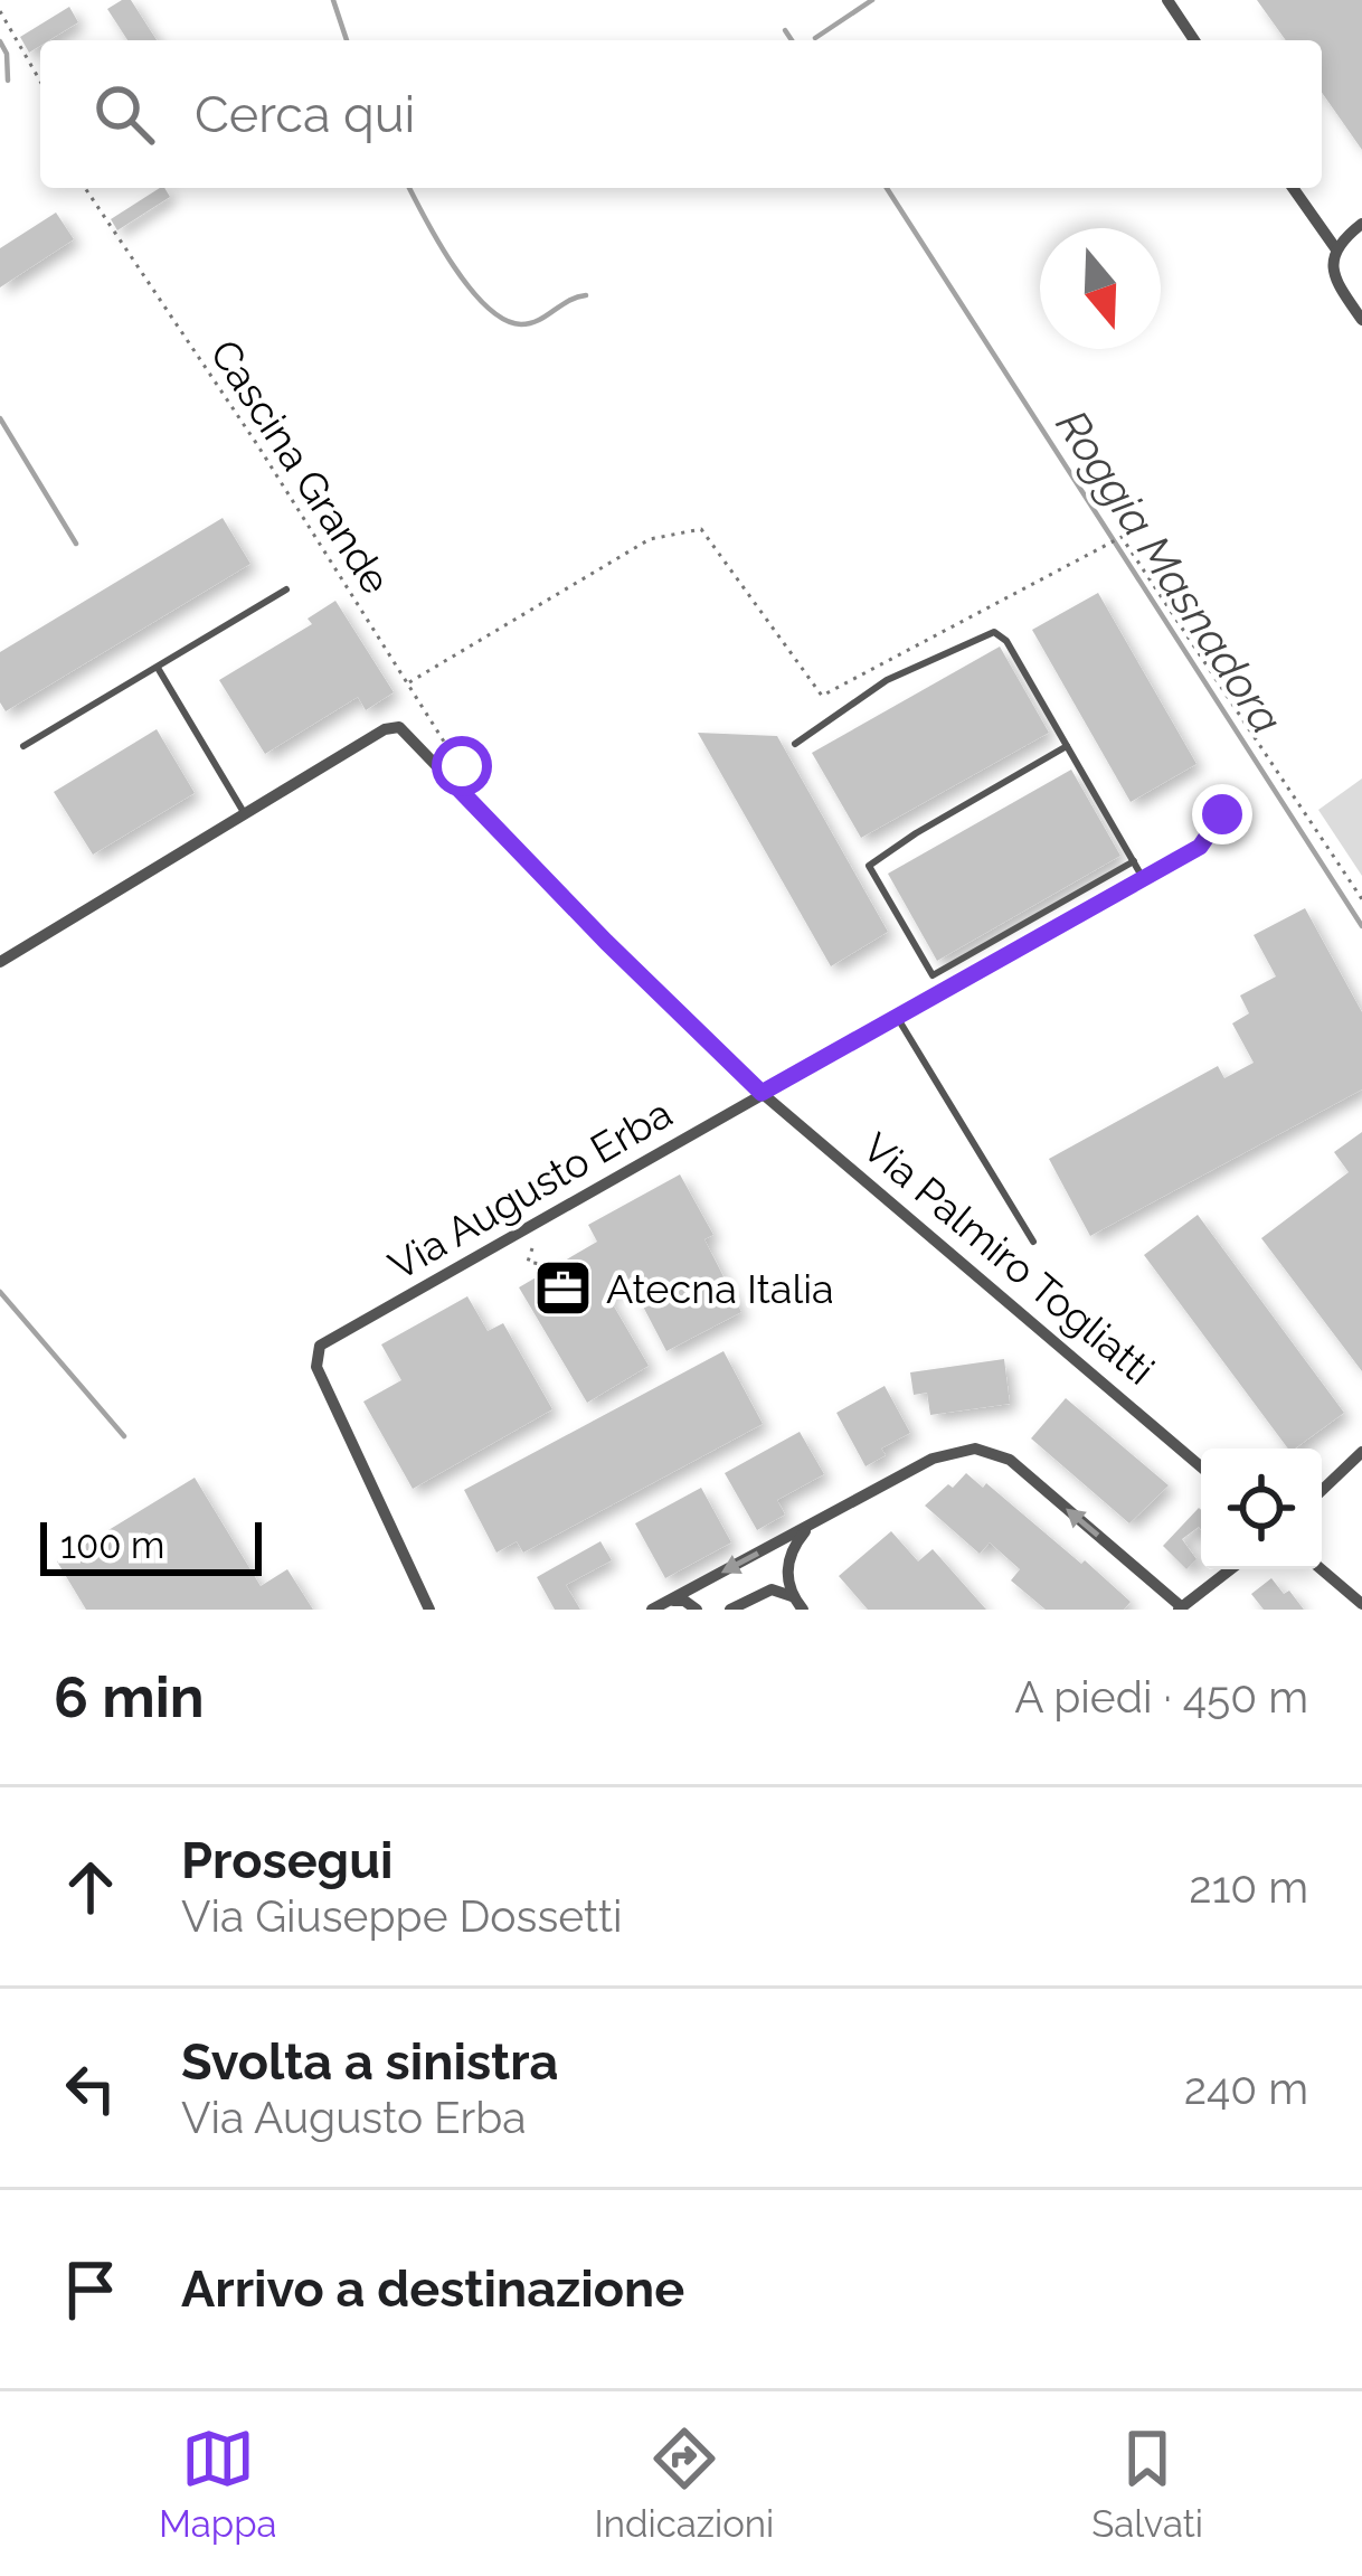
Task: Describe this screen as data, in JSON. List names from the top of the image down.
{
  "streets": {
    "street": ["Via Augusto Erba", "Via Palmiro Togliatti"],
    "path": ["Cascina Grande"]
  },
  "crossings": [
    ["Cascina Grande", "Via Palmiro Togliatti"],
    ["Via Augusto Erba", "Via Palmiro Togliatti"]
  ],
  "water": ["Roggia Masnadora"],
  "places": {
    "office": ["Atecna Italia"]
  },
  "scale_bar": "100 m",
  "north": "bottom",
  "page": {
    "search": "Cerca qui",
    "scale": "100 m",
    "heading": ["6 min", "A piedi · 450 m"],
    "list": [
      ["Prosegui", "Via Giuseppe Dossetti", "210 m"],
      ["Svolta a sinistra", "Via Augusto Erba", "240 m"],
      "Arrivo a destinazione"
    ],
    "nav": ["Mappa", "Indicazioni", "Salvati"]
  }
}
